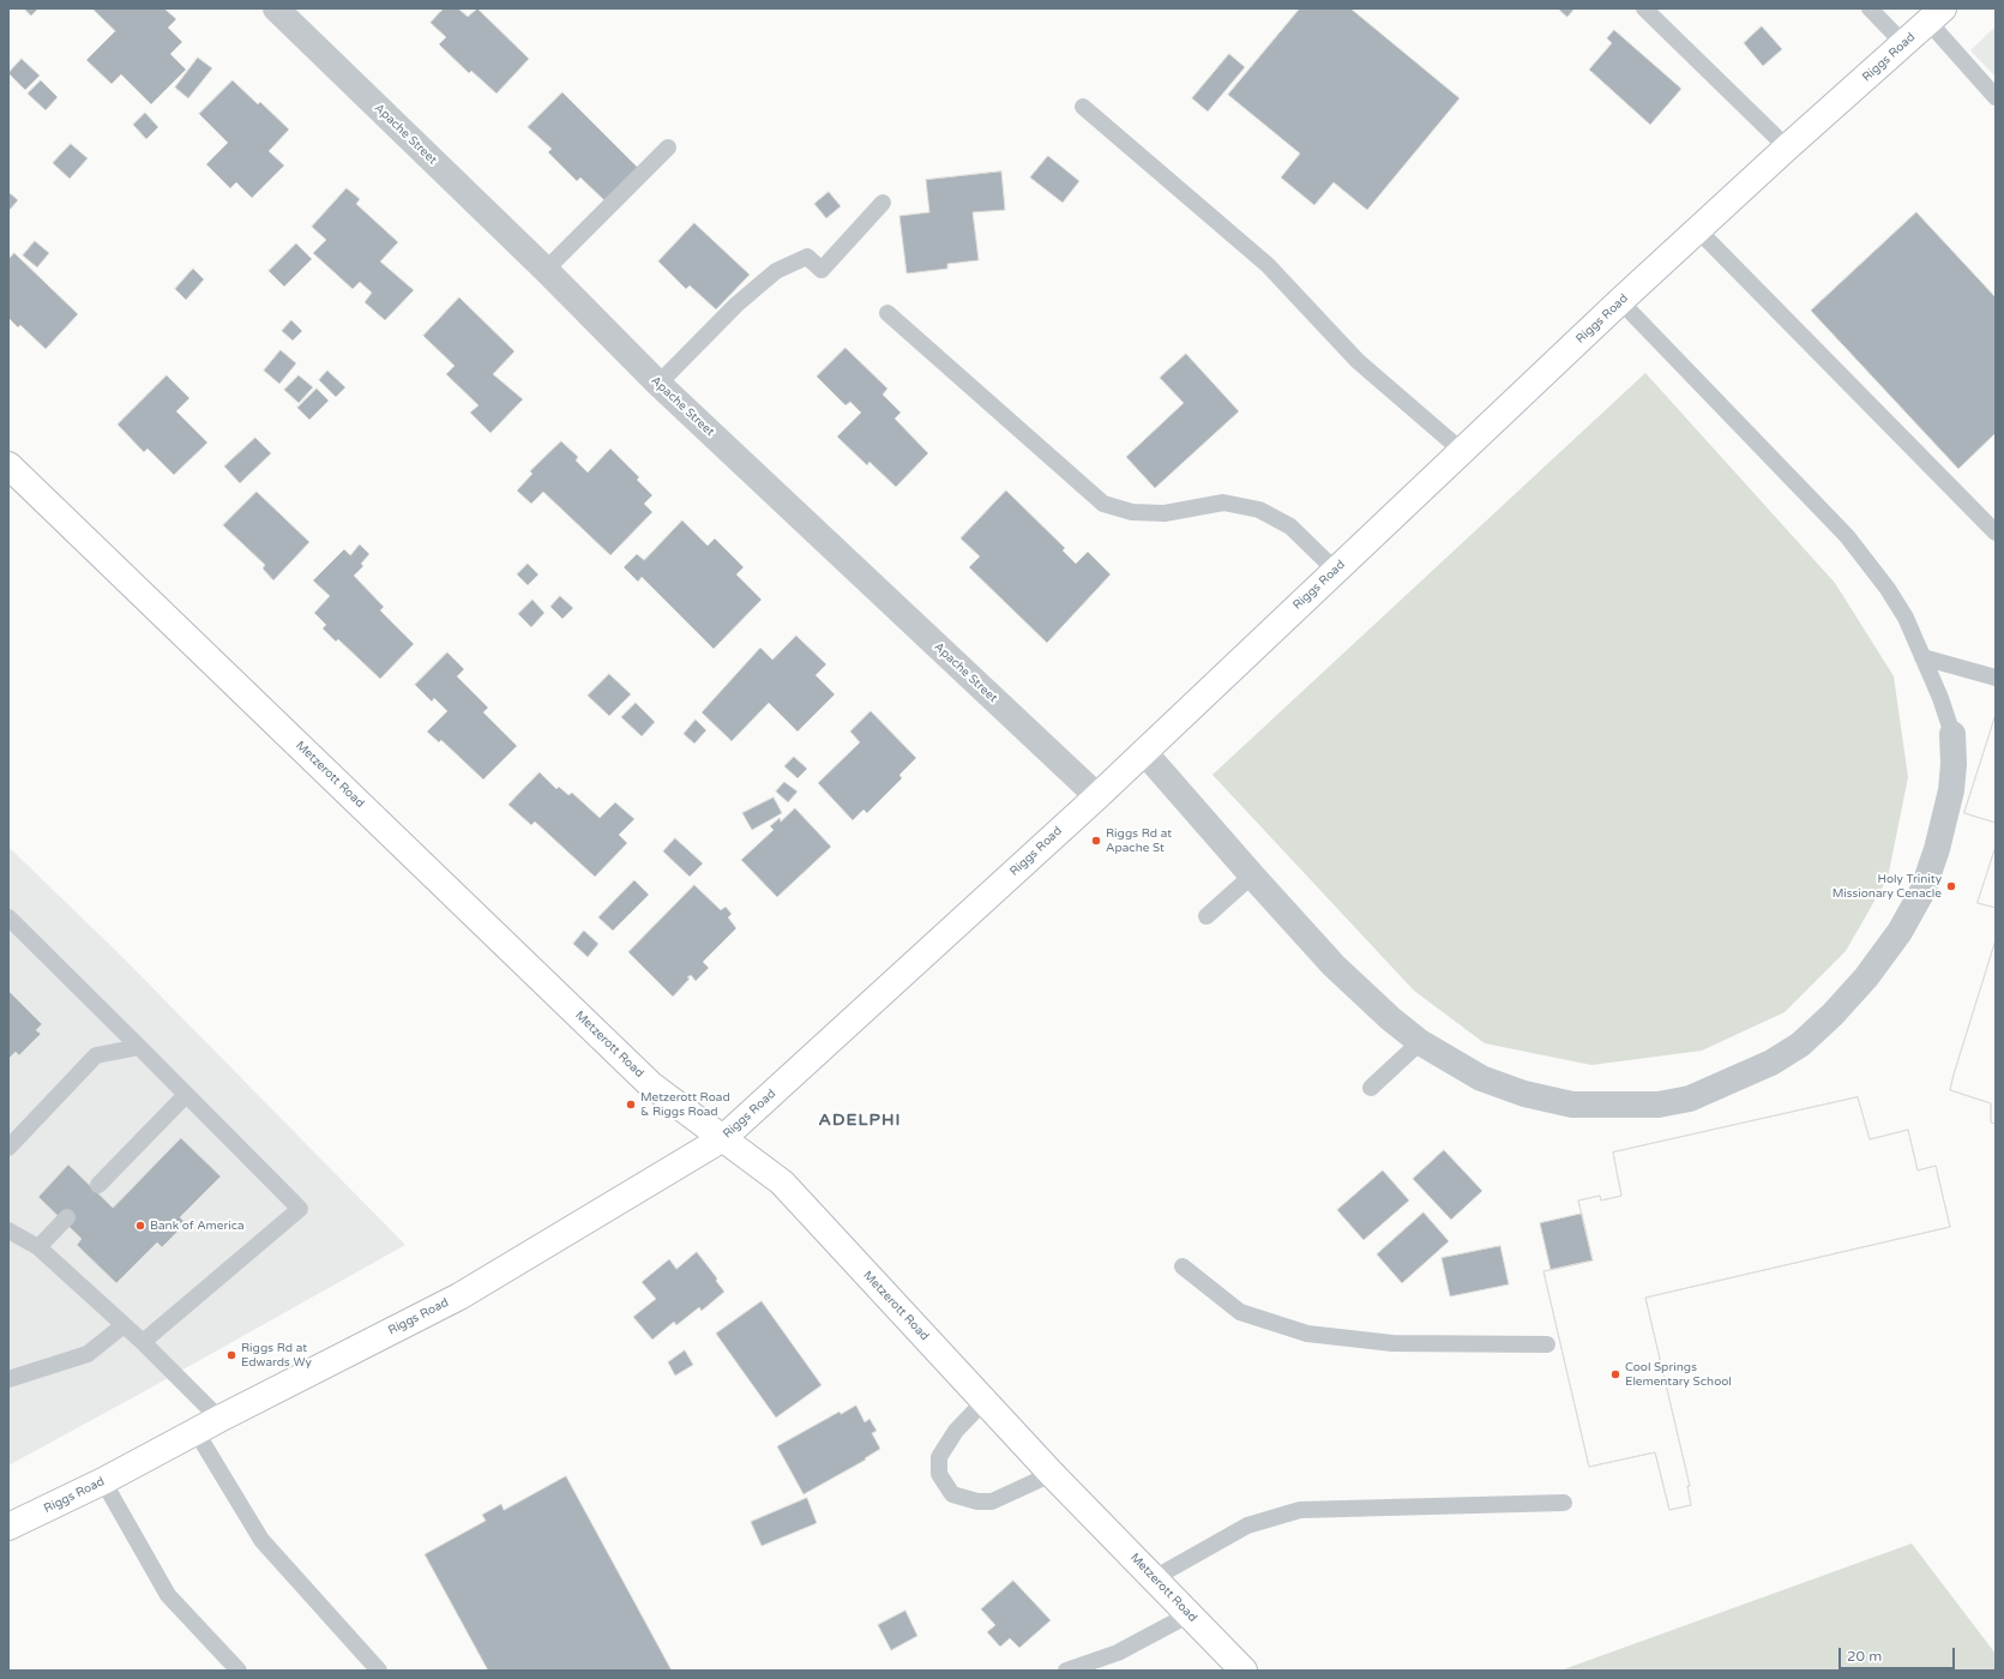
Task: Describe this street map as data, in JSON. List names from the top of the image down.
{
  "streets": {
    "main road": ["Riggs Road", "Metzerott Road"],
    "street": ["Apache Street"]
  },
  "crossings": [
    ["Riggs Road", "Apache Street"],
    ["Riggs Road", "Metzerott Road"]
  ],
  "districts": ["ADELPHI"],
  "places": [
    "Riggs Rd at Apache St",
    "Holy Trinity Missionary Cenacle",
    "Metzerott Road & Riggs Road",
    "Bank of America",
    "Riggs Rd at Edwards Wy",
    "Cool Springs Elementary School"
  ],
  "scale_bar": "20 m"
}
